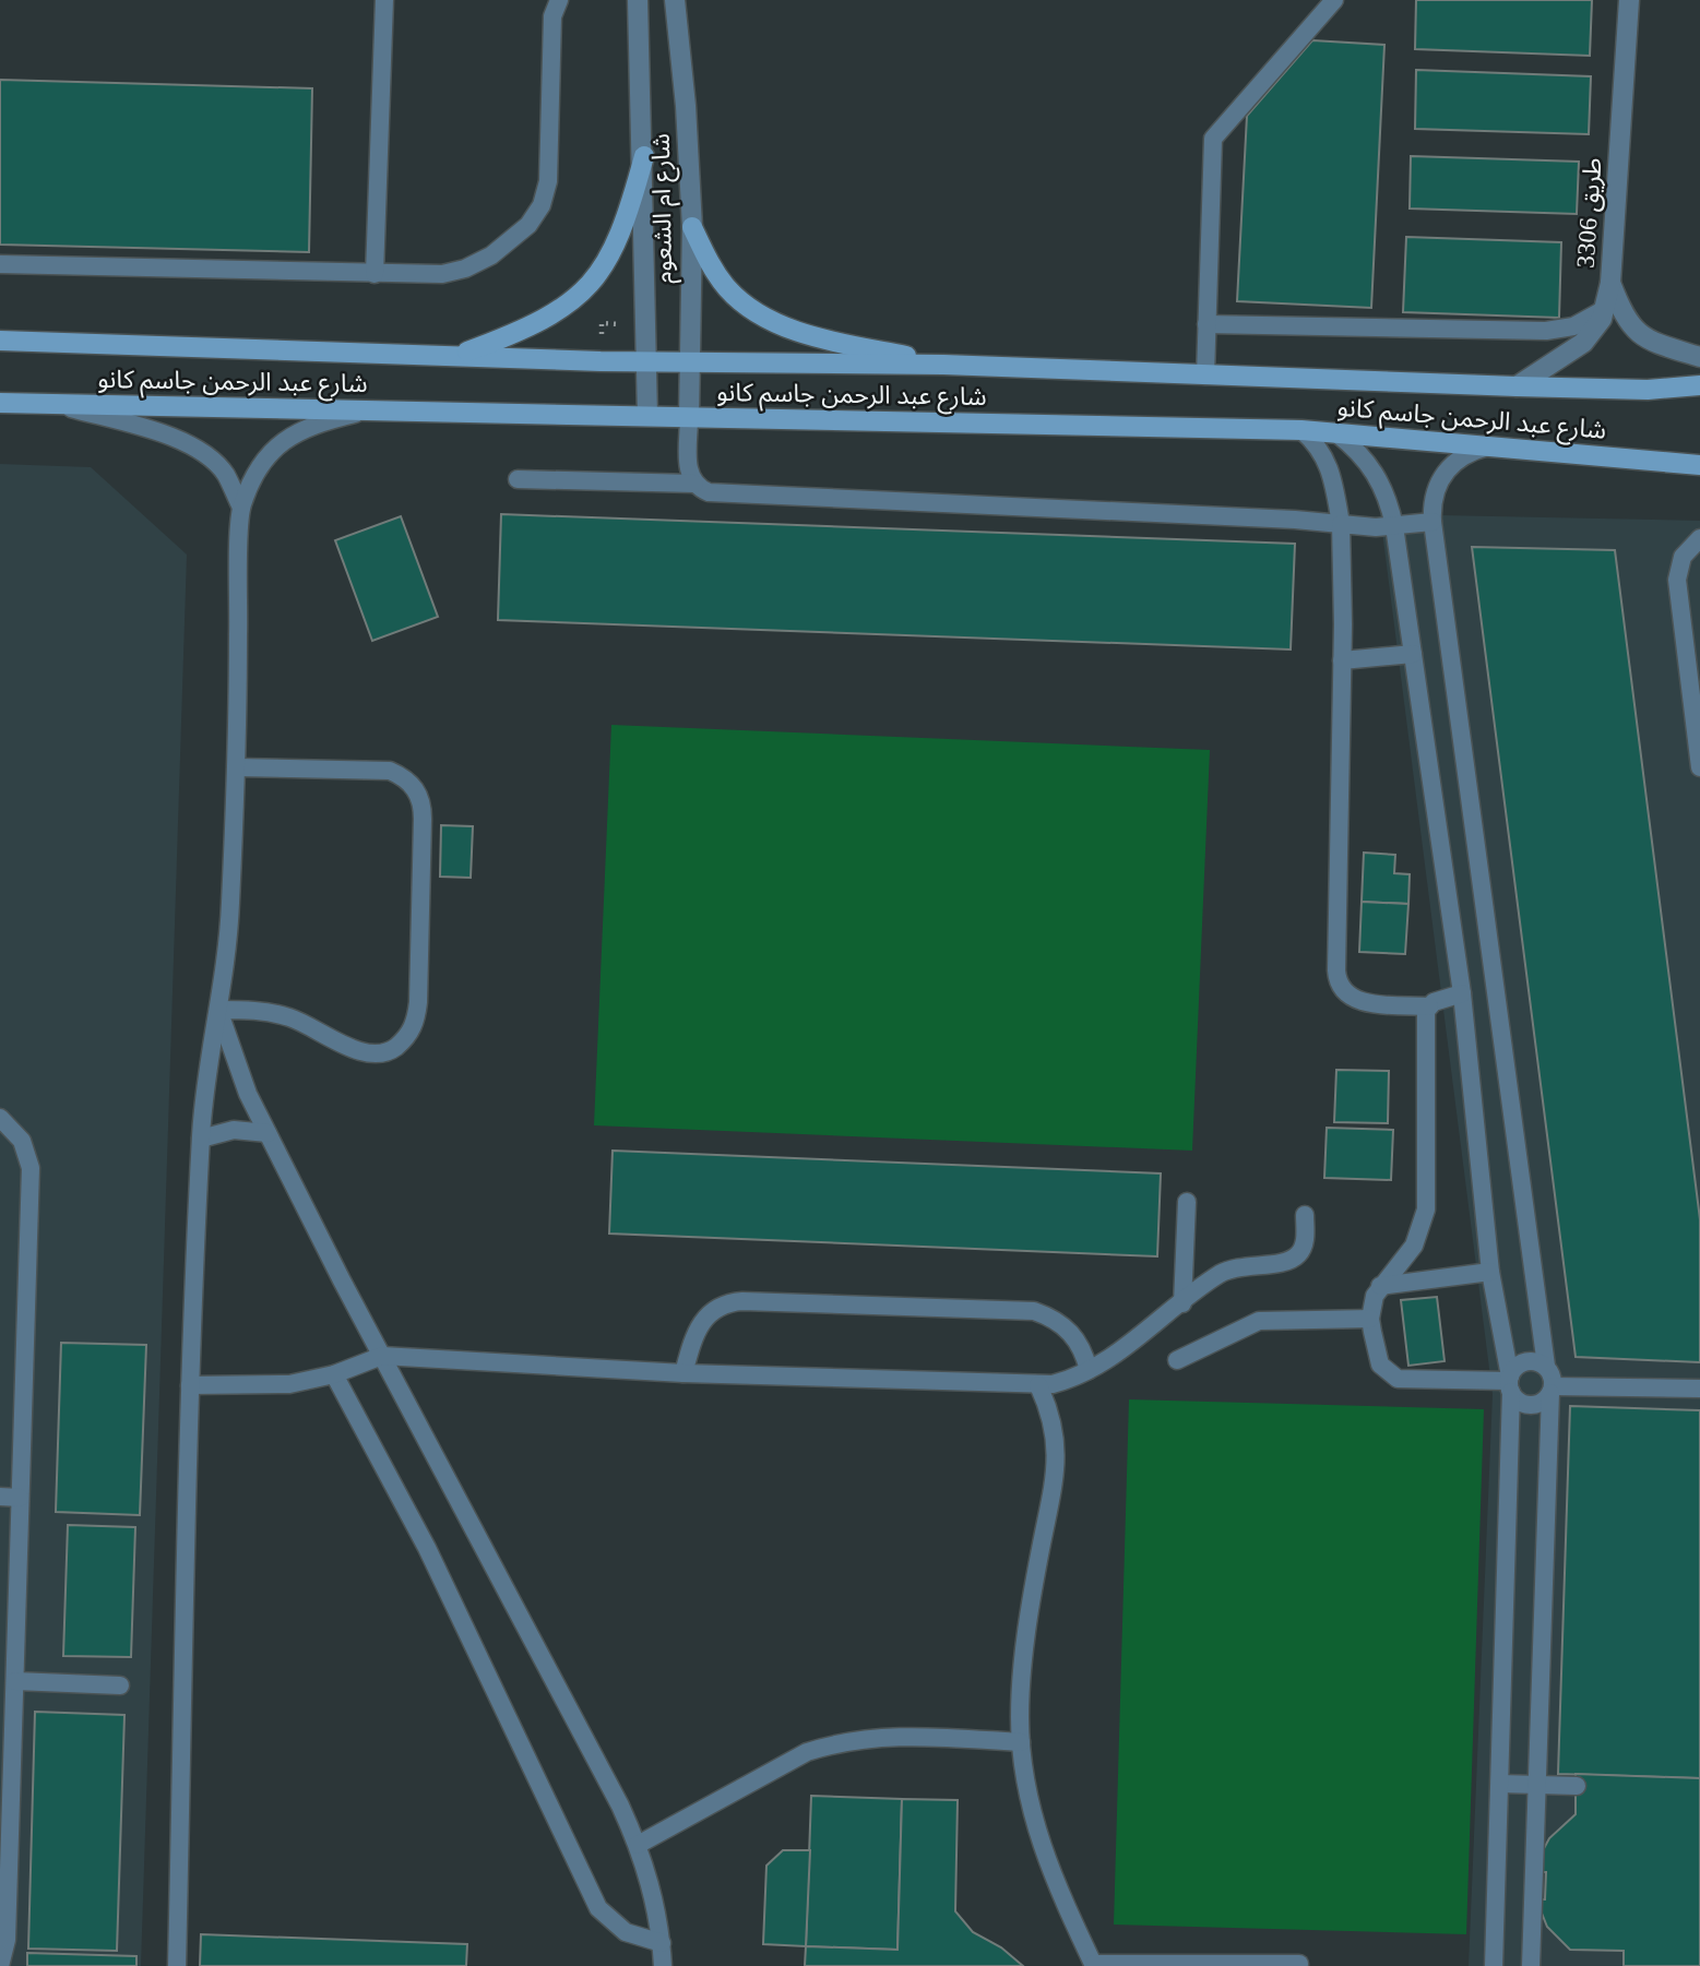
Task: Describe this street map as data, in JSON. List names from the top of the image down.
{
  "streets": {
    "main road": ["شارع عبد الرحمن جاسم كانو"],
    "street": ["شارع ام الشعوم", "طريق 3306"]
  },
  "crossings": [
    ["شارع ام الشعوم", "شارع عبد الرحمن جاسم كانو"],
    ["طريق 3306", "شارع عبد الرحمن جاسم كانو"]
  ]
}
